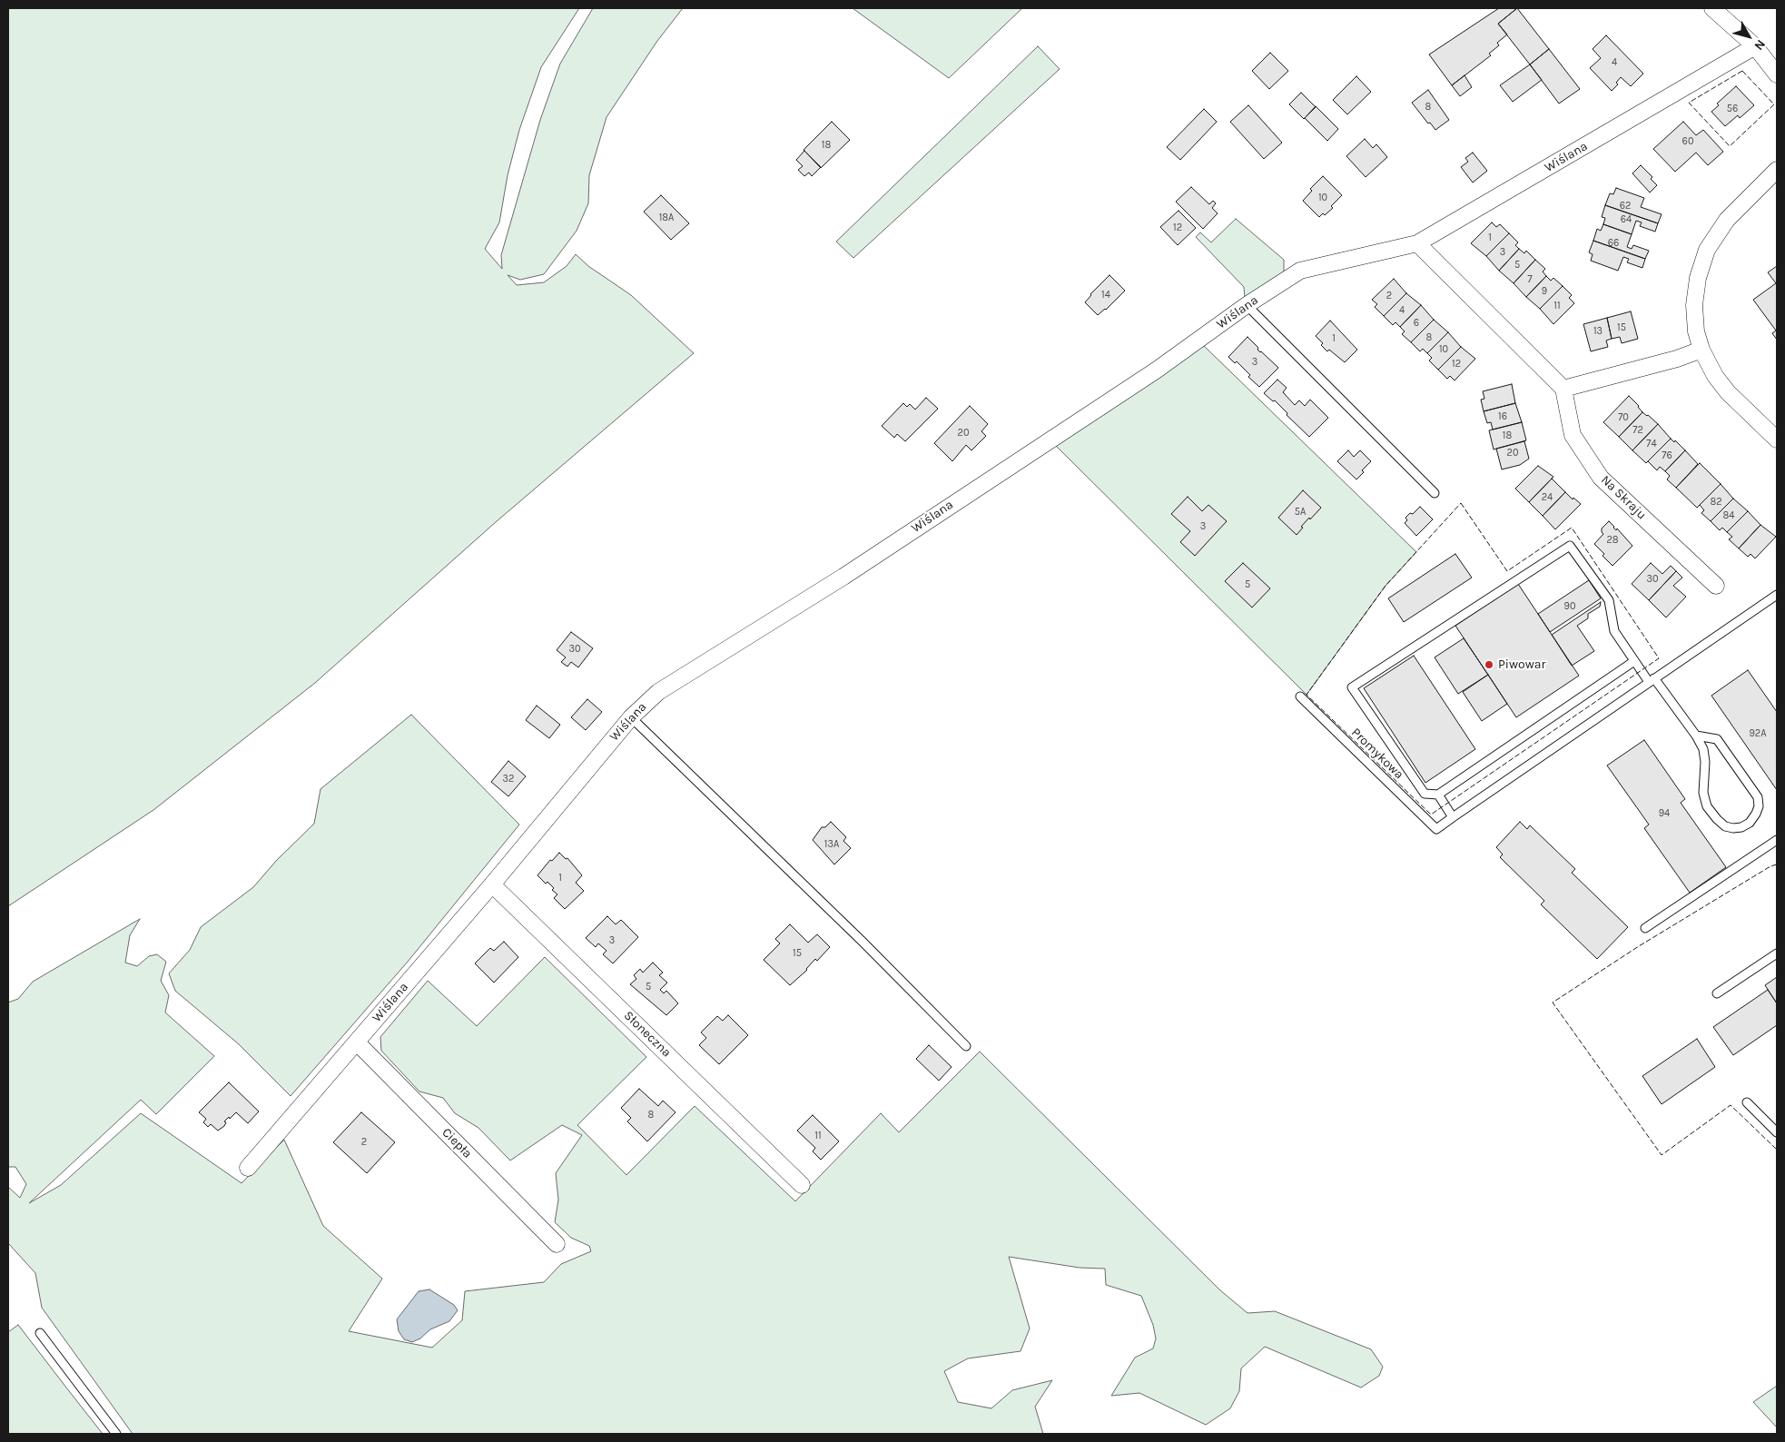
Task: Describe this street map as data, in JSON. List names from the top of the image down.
{
  "streets": {
    "street": [
      "Wiślana",
      "Na Skraju",
      "Słoneczna",
      "Ciepła"
    ],
    "lane": ["Promykowa"]
  },
  "crossings": [
    ["Wiślana", "Słoneczna"],
    ["Wiślana", "Ciepła"]
  ],
  "places": ["Piwowar"],
  "house_numbers": [
    "4",
    "8",
    "56",
    "60",
    "18",
    "10",
    "62",
    "18A",
    "64",
    "12",
    "1",
    "66",
    "3",
    "5",
    "7",
    "9",
    "14",
    "2",
    "11",
    "4",
    "6",
    "15",
    "13",
    "8",
    "1",
    "10",
    "3",
    "12",
    "16",
    "70",
    "72",
    "20",
    "18",
    "74",
    "20",
    "76",
    "24",
    "82",
    "5A",
    "84",
    "3",
    "28",
    "30",
    "5",
    "90",
    "30",
    "92A",
    "32",
    "94",
    "13A",
    "1",
    "3",
    "15",
    "5",
    "8",
    "11",
    "2"
  ],
  "north": "bottom right"
}
